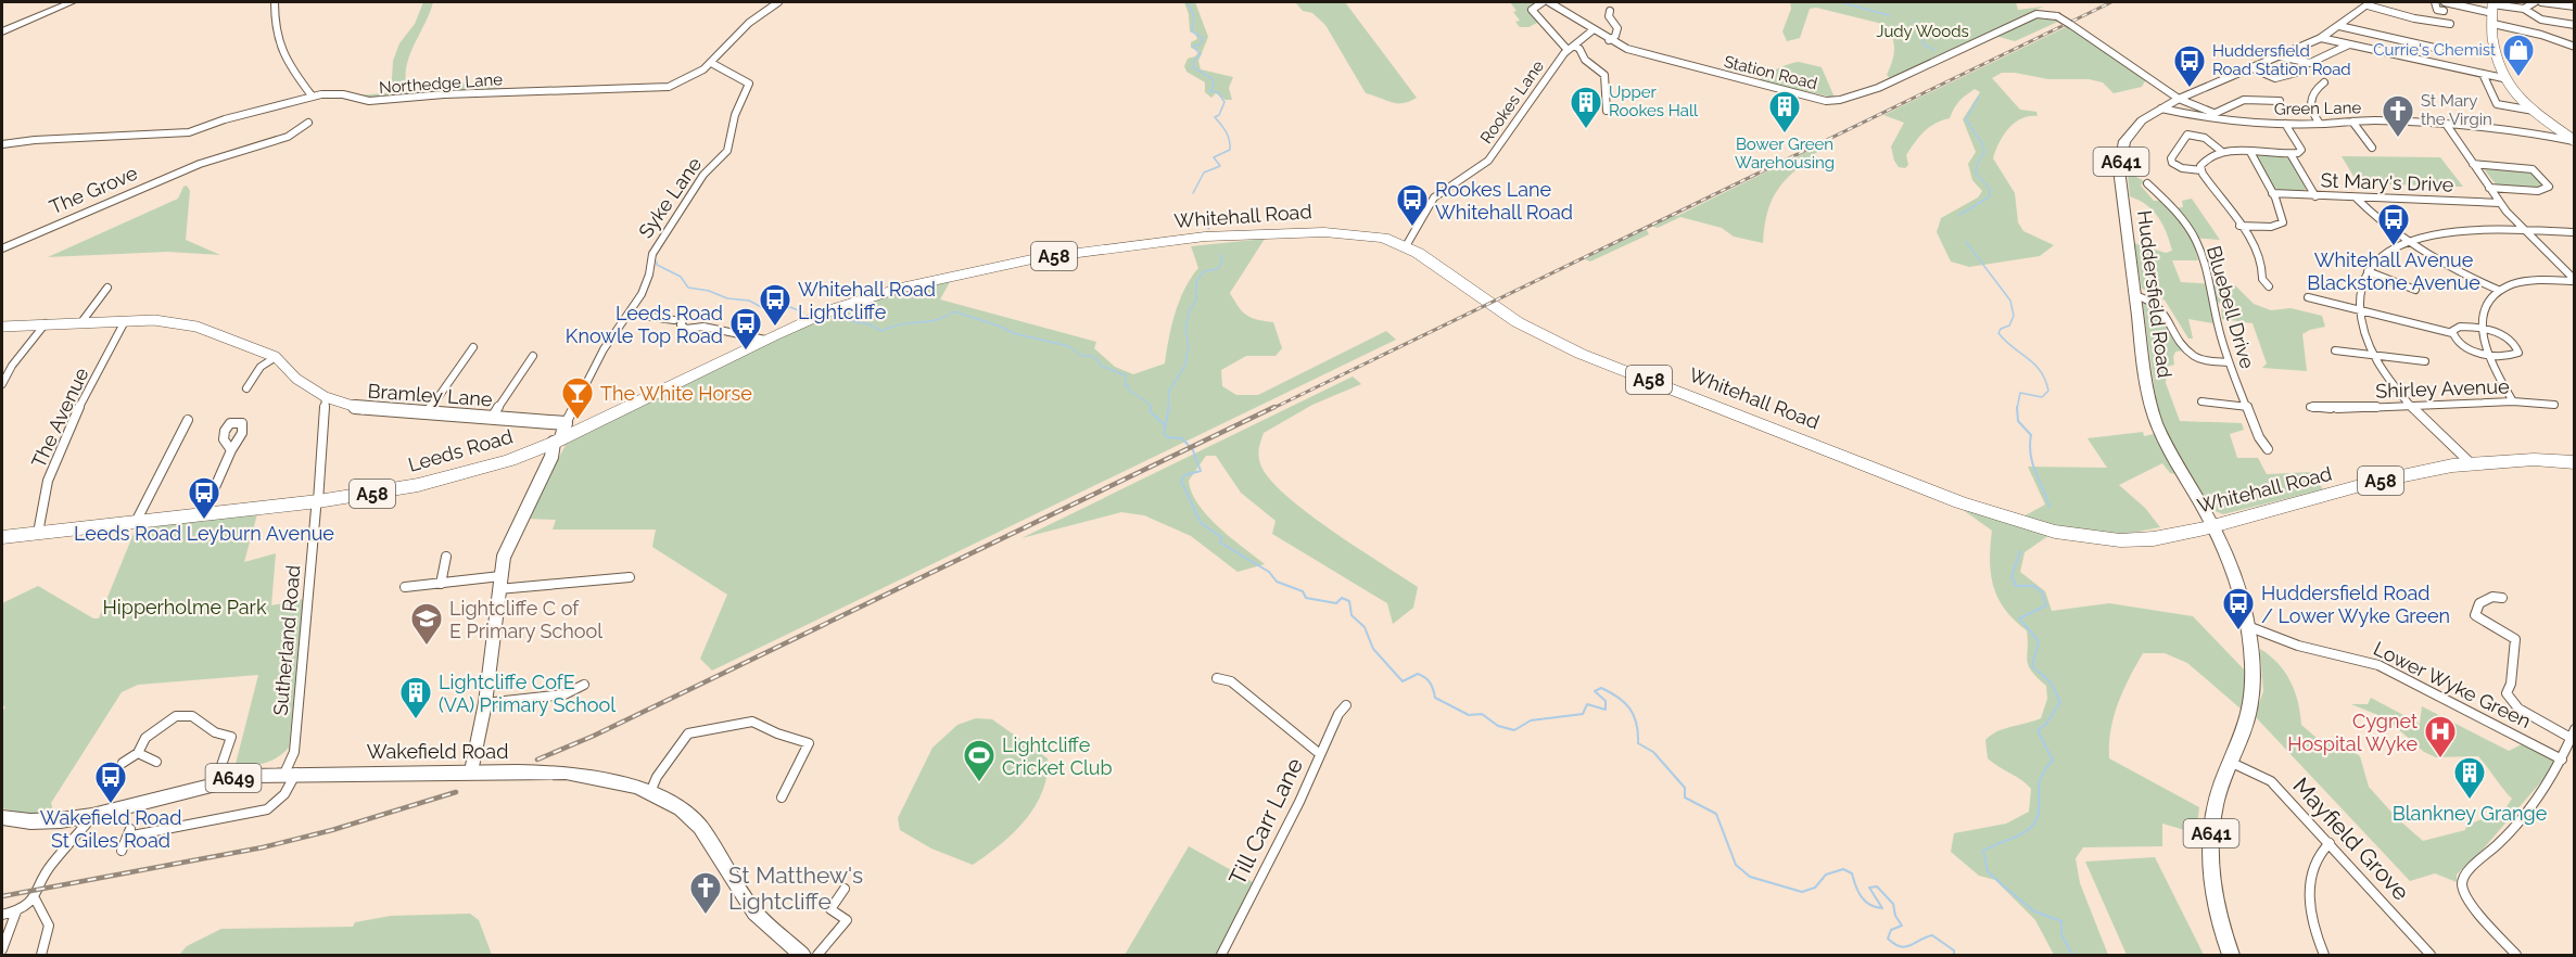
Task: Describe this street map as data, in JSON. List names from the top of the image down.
{
  "streets": {
    "highway": ["Whitehall Road", "A58", "Leeds Road"],
    "main road": [
      "A641",
      "Huddersfield Road",
      "Wakefield Road",
      "A649"
    ],
    "street": [
      "Station Road",
      "Northedge Lane",
      "Rookes Lane",
      "Green Lane",
      "St Mary's Drive",
      "The Grove",
      "Syke Lane",
      "Bluebell Drive",
      "Shirley Avenue",
      "Bramley Lane",
      "The Avenue",
      "Sutherland Road",
      "Lower Wyke Green",
      "Till Carr Lane",
      "Mayfield Grove"
    ]
  },
  "crossings": [
    ["Station Road", "Rookes Lane"],
    ["Station Road", "Green Lane"],
    ["Station Road", "Huddersfield Road"],
    ["Northedge Lane", "Syke Lane"],
    ["Rookes Lane", "Whitehall Road"],
    ["Green Lane", "Huddersfield Road"],
    ["A641", "Huddersfield Road"],
    ["A641", "Mayfield Grove"],
    ["Syke Lane", "Bramley Lane"],
    ["Syke Lane", "Leeds Road"],
    ["Whitehall Road", "Huddersfield Road"],
    ["Whitehall Road", "Leeds Road"],
    ["Huddersfield Road", "Lower Wyke Green"],
    ["Huddersfield Road", "Mayfield Grove"],
    ["Bramley Lane", "The Avenue"],
    ["Bramley Lane", "Leeds Road"],
    ["Bramley Lane", "Sutherland Road"],
    ["The Avenue", "Leeds Road"],
    ["Leeds Road", "Sutherland Road"],
    ["Sutherland Road", "Wakefield Road"]
  ],
  "parks": ["Judy Woods", "Hipperholme Park"],
  "places": {
    "shop": ["Currie's Chemist"],
    "bus stop": [
      "Huddersfield Road Station Road",
      "Rookes Lane Whitehall Road",
      "Whitehall Avenue Blackstone Avenue",
      "Whitehall Road Lightcliffe",
      "Leeds Road Knowle Top Road",
      "Leeds Road Leyburn Avenue",
      "Huddersfield Road / Lower Wyke Green",
      "Wakefield Road St Giles Road"
    ],
    "building": [
      "Upper Rookes Hall",
      "Bower Green Warehousing",
      "Lightcliffe CofE (VA) Primary School",
      "Blankney Grange"
    ],
    "church": ["St Mary the Virgin", "St Matthew's Lightcliffe"],
    "bar": ["The White Horse"],
    "school or university": ["Lightcliffe C of E Primary School"],
    "hospital": ["Cygnet Hospital Wyke"],
    "sports": ["Lightcliffe Cricket Club"]
  }
}
